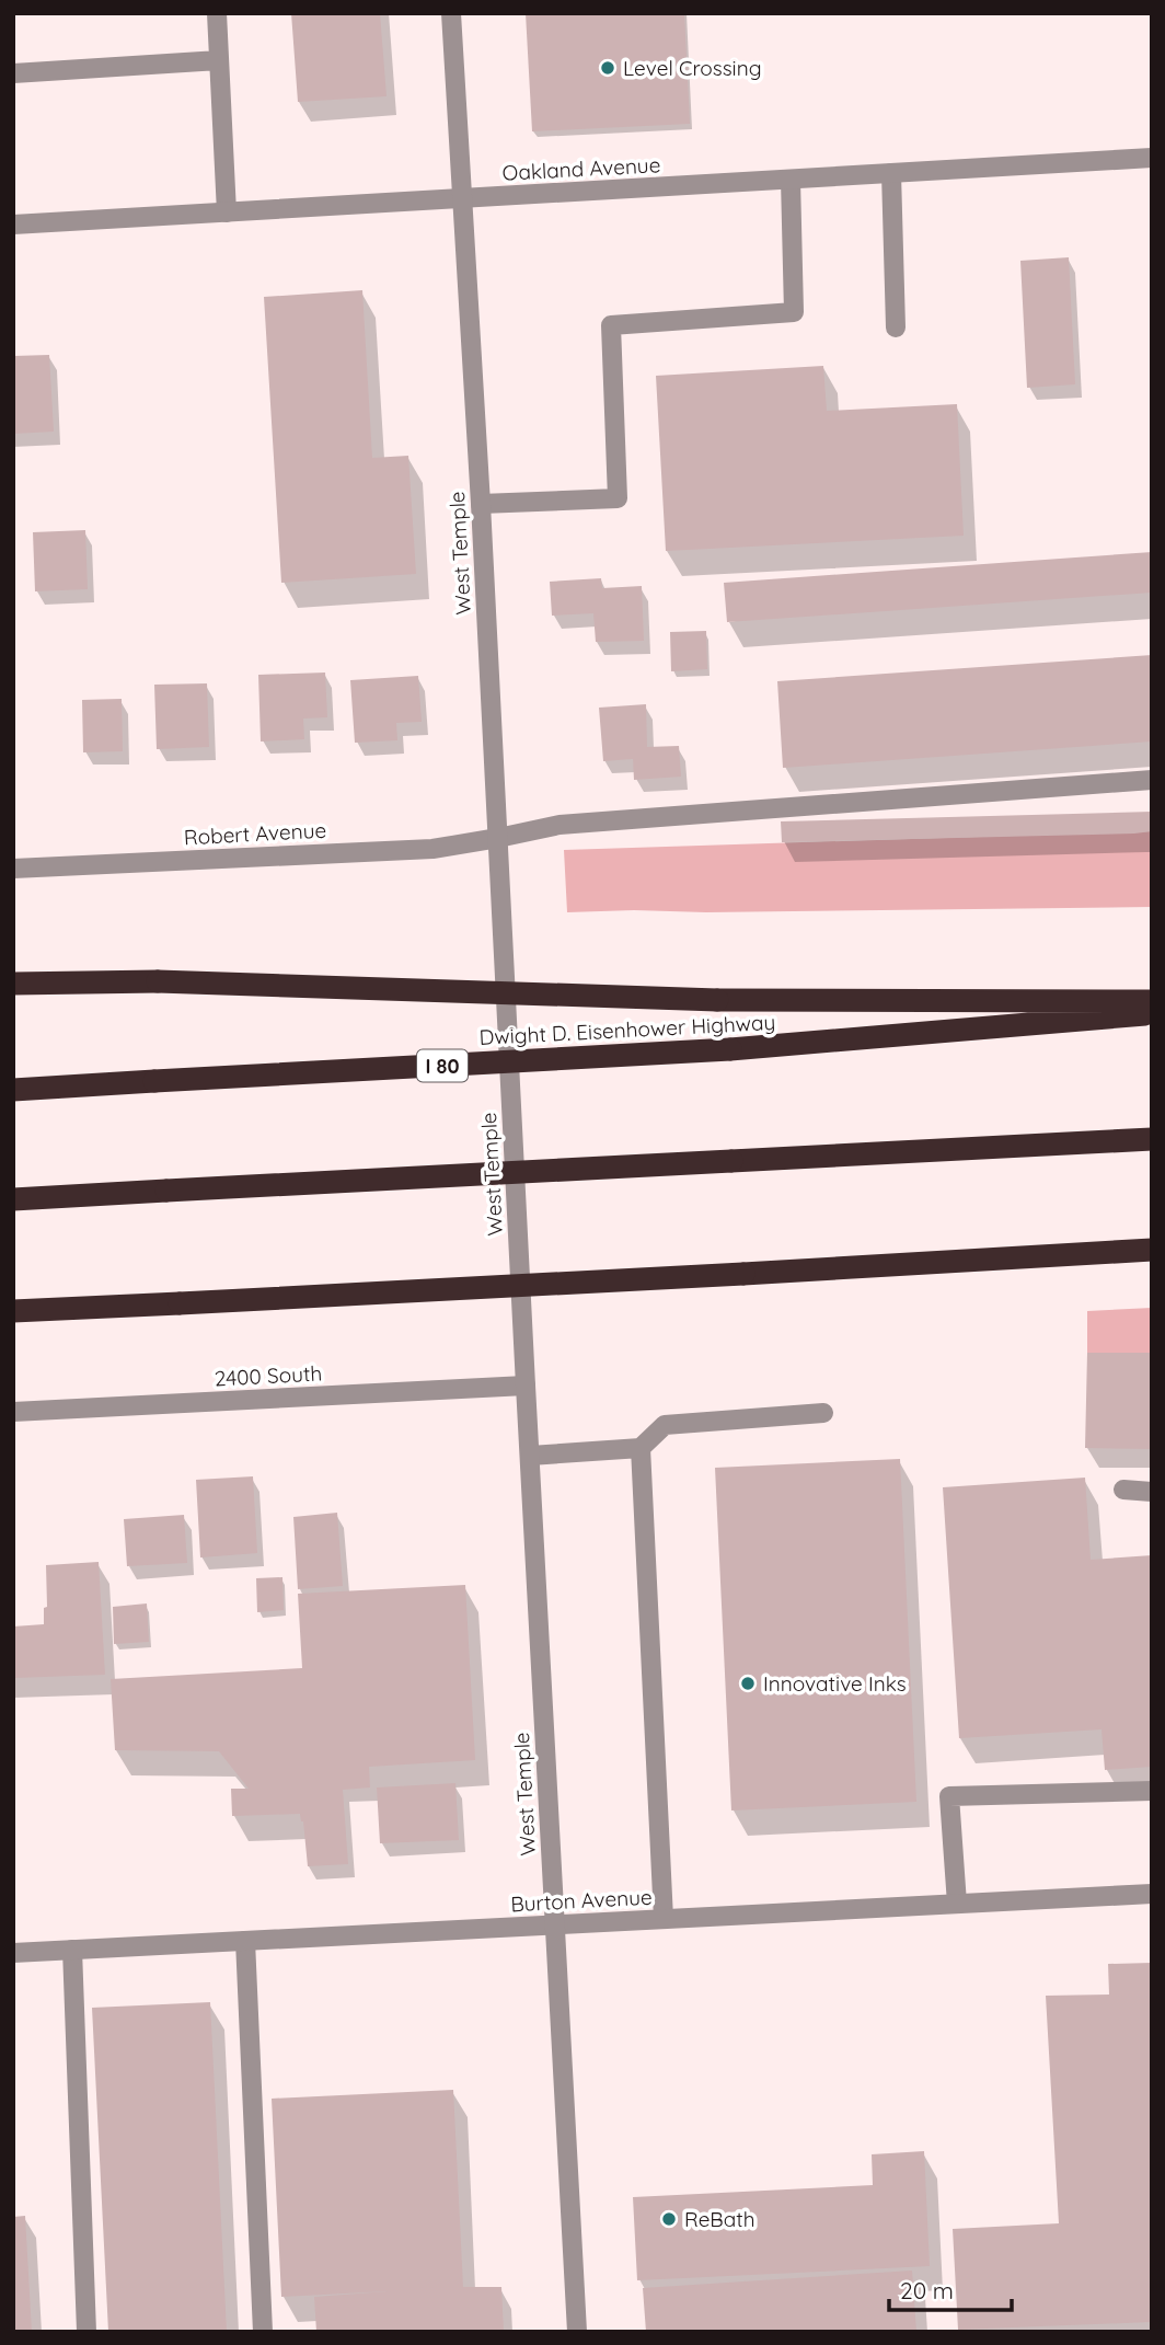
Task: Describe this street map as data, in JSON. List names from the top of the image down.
{
  "streets": {
    "highway": ["Dwight D. Eisenhower Highway", "I 80"],
    "street": [
      "Oakland Avenue",
      "West Temple",
      "Robert Avenue",
      "2400 South",
      "Burton Avenue"
    ]
  },
  "crossings": [
    ["Oakland Avenue", "West Temple"],
    ["West Temple", "Robert Avenue"],
    ["West Temple", "2400 South"],
    ["West Temple", "Burton Avenue"]
  ],
  "places": ["Level Crossing", "Innovative Inks", "ReBath"],
  "scale_bar": "20 m"
}
